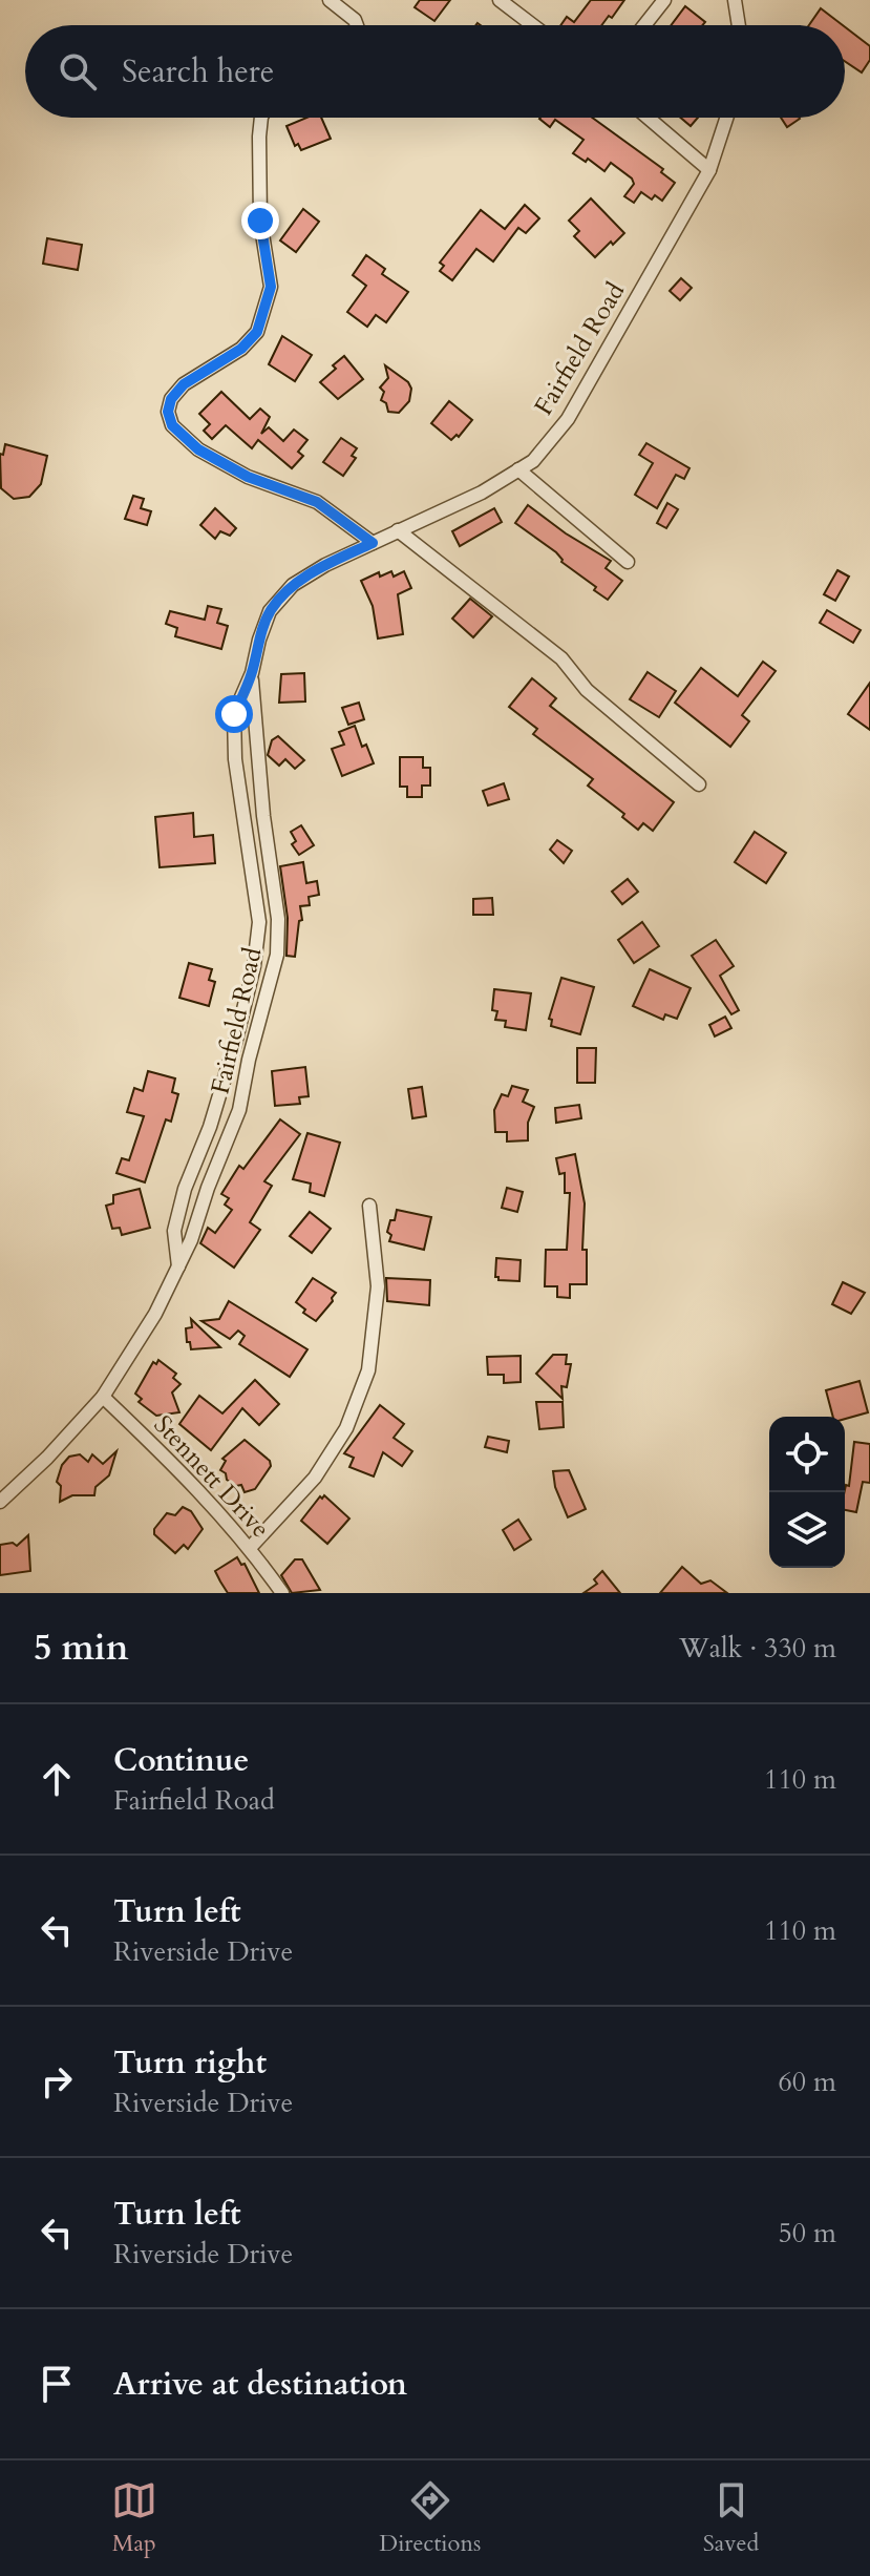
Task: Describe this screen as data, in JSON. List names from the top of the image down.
{
  "streets": {
    "street": ["Fairfield Road", "Stennett Drive"]
  },
  "crossings": [
    ["Fairfield Road", "Stennett Drive"]
  ],
  "page": {
    "search": "Search here",
    "heading": ["5 min", "Walk · 330 m"],
    "list": [
      ["Continue", "Fairfield Road", "110 m"],
      ["Turn left", "Riverside Drive", "110 m"],
      ["Turn right", "Riverside Drive", "60 m"],
      ["Turn left", "Riverside Drive", "50 m"],
      "Arrive at destination"
    ],
    "nav": ["Map", "Directions", "Saved"]
  }
}
